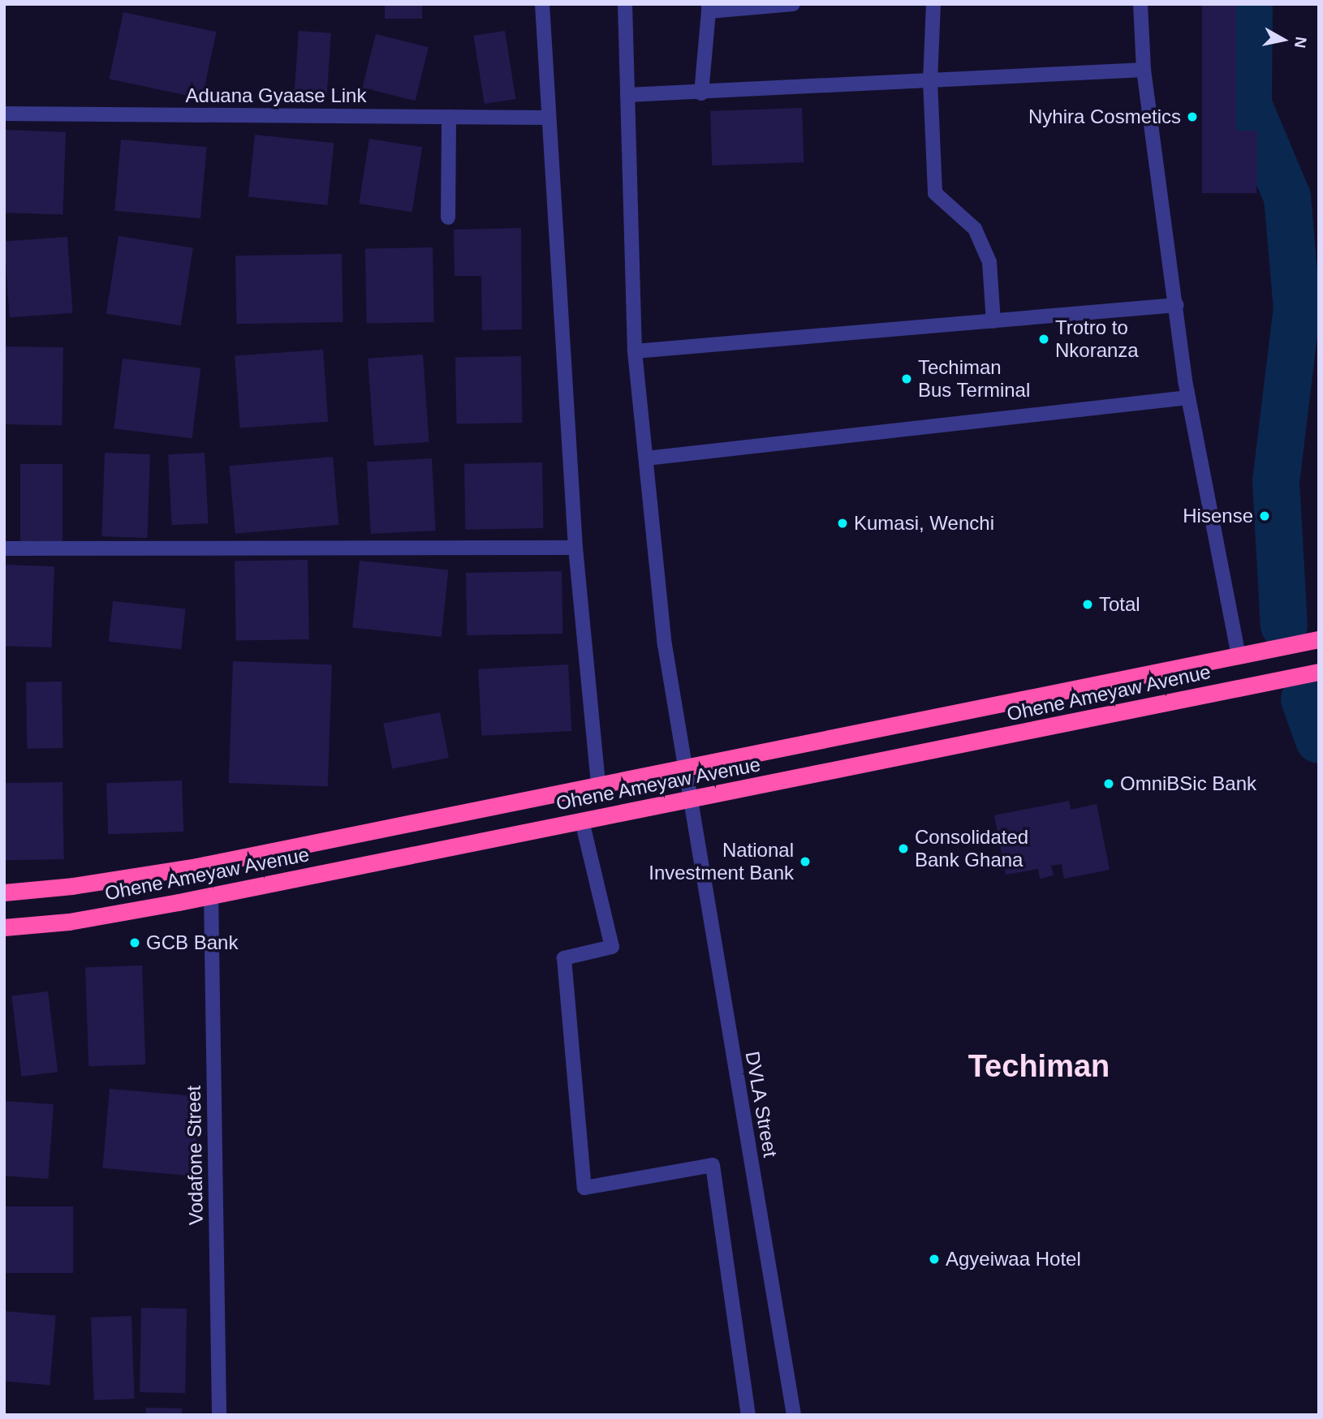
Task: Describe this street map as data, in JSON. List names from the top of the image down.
{
  "streets": {
    "highway": ["Ohene Ameyaw Avenue"],
    "street": ["Aduana Gyaase Link", "DVLA Street", "Vodafone Street"]
  },
  "crossings": [
    ["Ohene Ameyaw Avenue", "DVLA Street"],
    ["Ohene Ameyaw Avenue", "Vodafone Street"]
  ],
  "districts": ["Techiman"],
  "places": [
    "Nyhira Cosmetics",
    "Trotro to Nkoranza",
    "Techiman Bus Terminal",
    "Hisense",
    "Kumasi, Wenchi",
    "Total",
    "OmniBSic Bank",
    "Consolidated Bank Ghana",
    "National Investment Bank",
    "GCB Bank",
    "Agyeiwaa Hotel"
  ],
  "north": "right"
}
